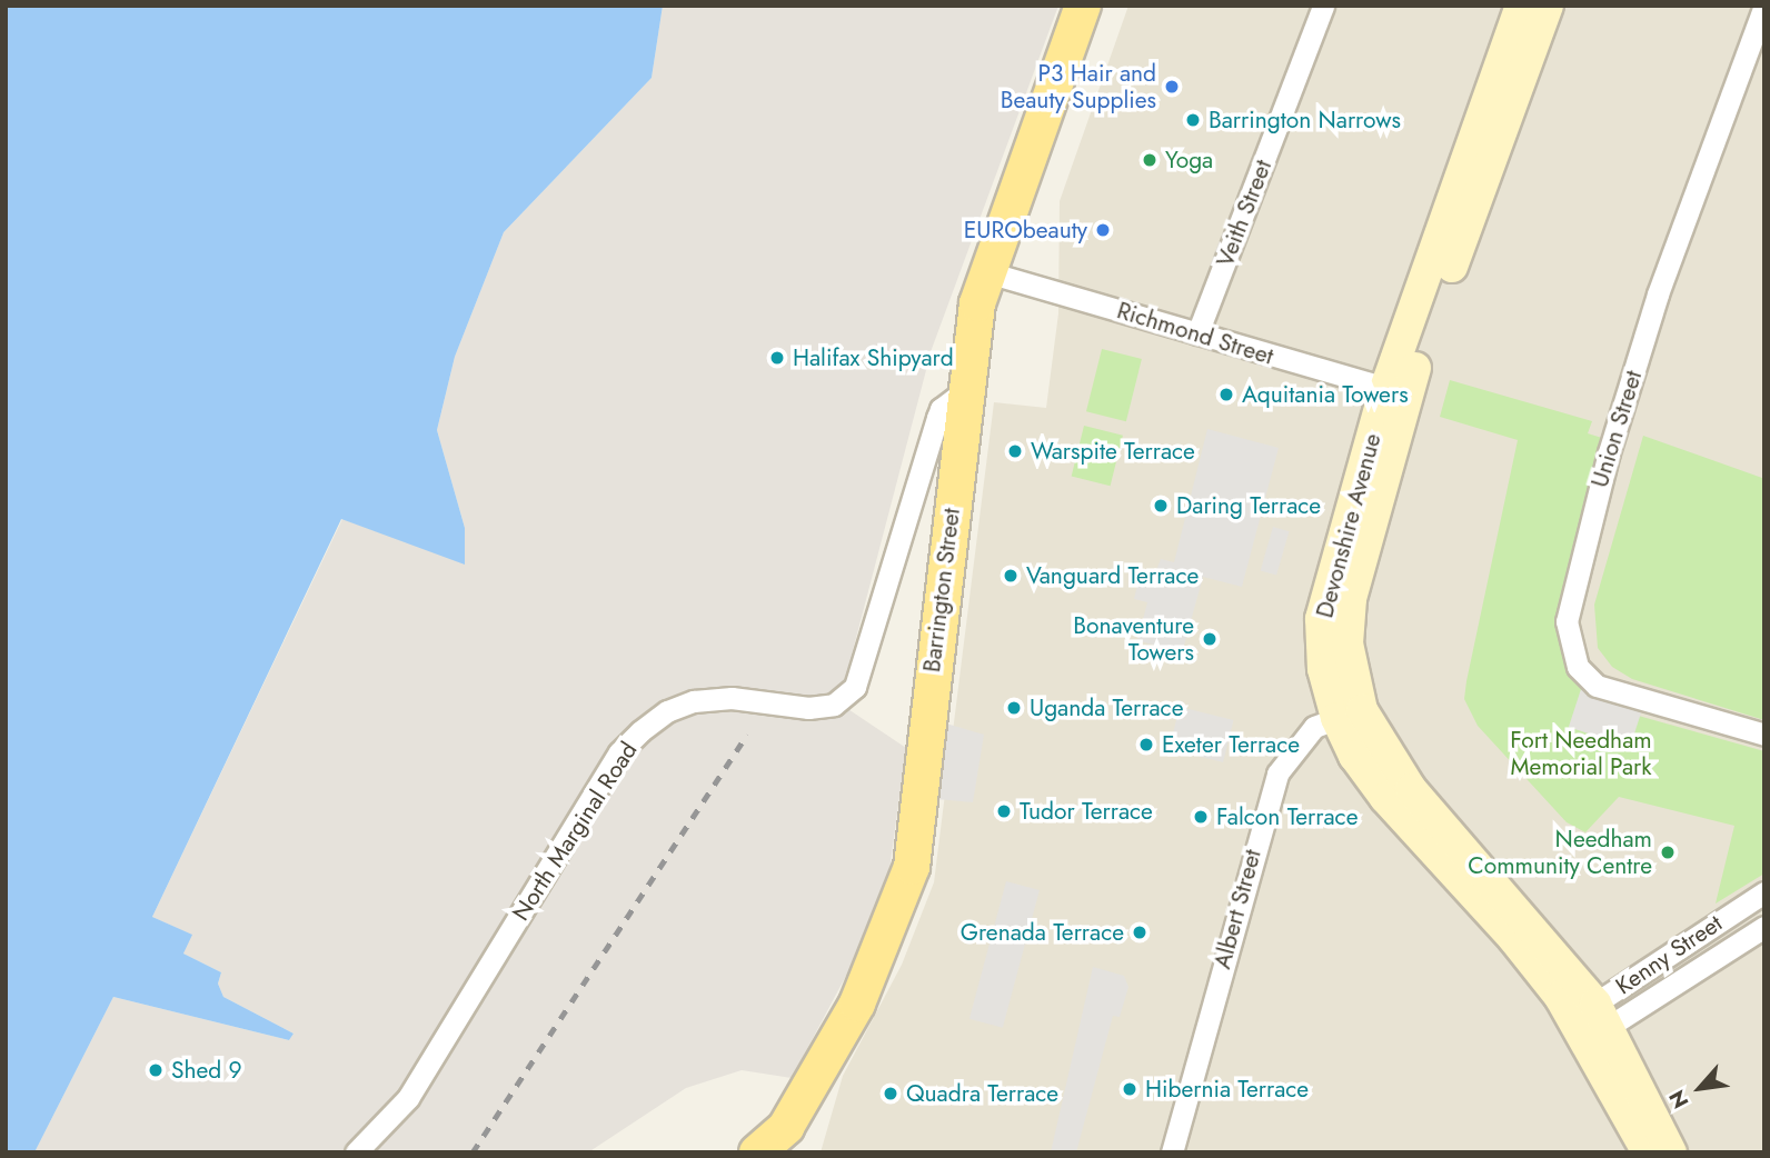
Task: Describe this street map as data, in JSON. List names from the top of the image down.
{
  "streets": {
    "main road": ["Barrington Street"],
    "street": [
      "Veith Street",
      "Richmond Street",
      "Union Street",
      "Devonshire Avenue",
      "North Marginal Road",
      "Albert Street",
      "Kenny Street"
    ]
  },
  "crossings": [
    ["Veith Street", "Richmond Street"],
    ["Richmond Street", "Devonshire Avenue"],
    ["Richmond Street", "Barrington Street"],
    ["Devonshire Avenue", "Albert Street"],
    ["Devonshire Avenue", "Kenny Street"],
    ["Barrington Street", "North Marginal Road"]
  ],
  "parks": ["Fort Needham Memorial Park"],
  "places": [
    "P3 Hair and Beauty Supplies",
    "Barrington Narrows",
    "Yoga",
    "EURObeauty",
    "Halifax Shipyard",
    "Aquitania Towers",
    "Warspite Terrace",
    "Daring Terrace",
    "Vanguard Terrace",
    "Bonaventure Towers",
    "Uganda Terrace",
    "Exeter Terrace",
    "Tudor Terrace",
    "Falcon Terrace",
    "Needham Community Centre",
    "Grenada Terrace",
    "Shed 9",
    "Hibernia Terrace",
    "Quadra Terrace"
  ],
  "north": "bottom left"
}
